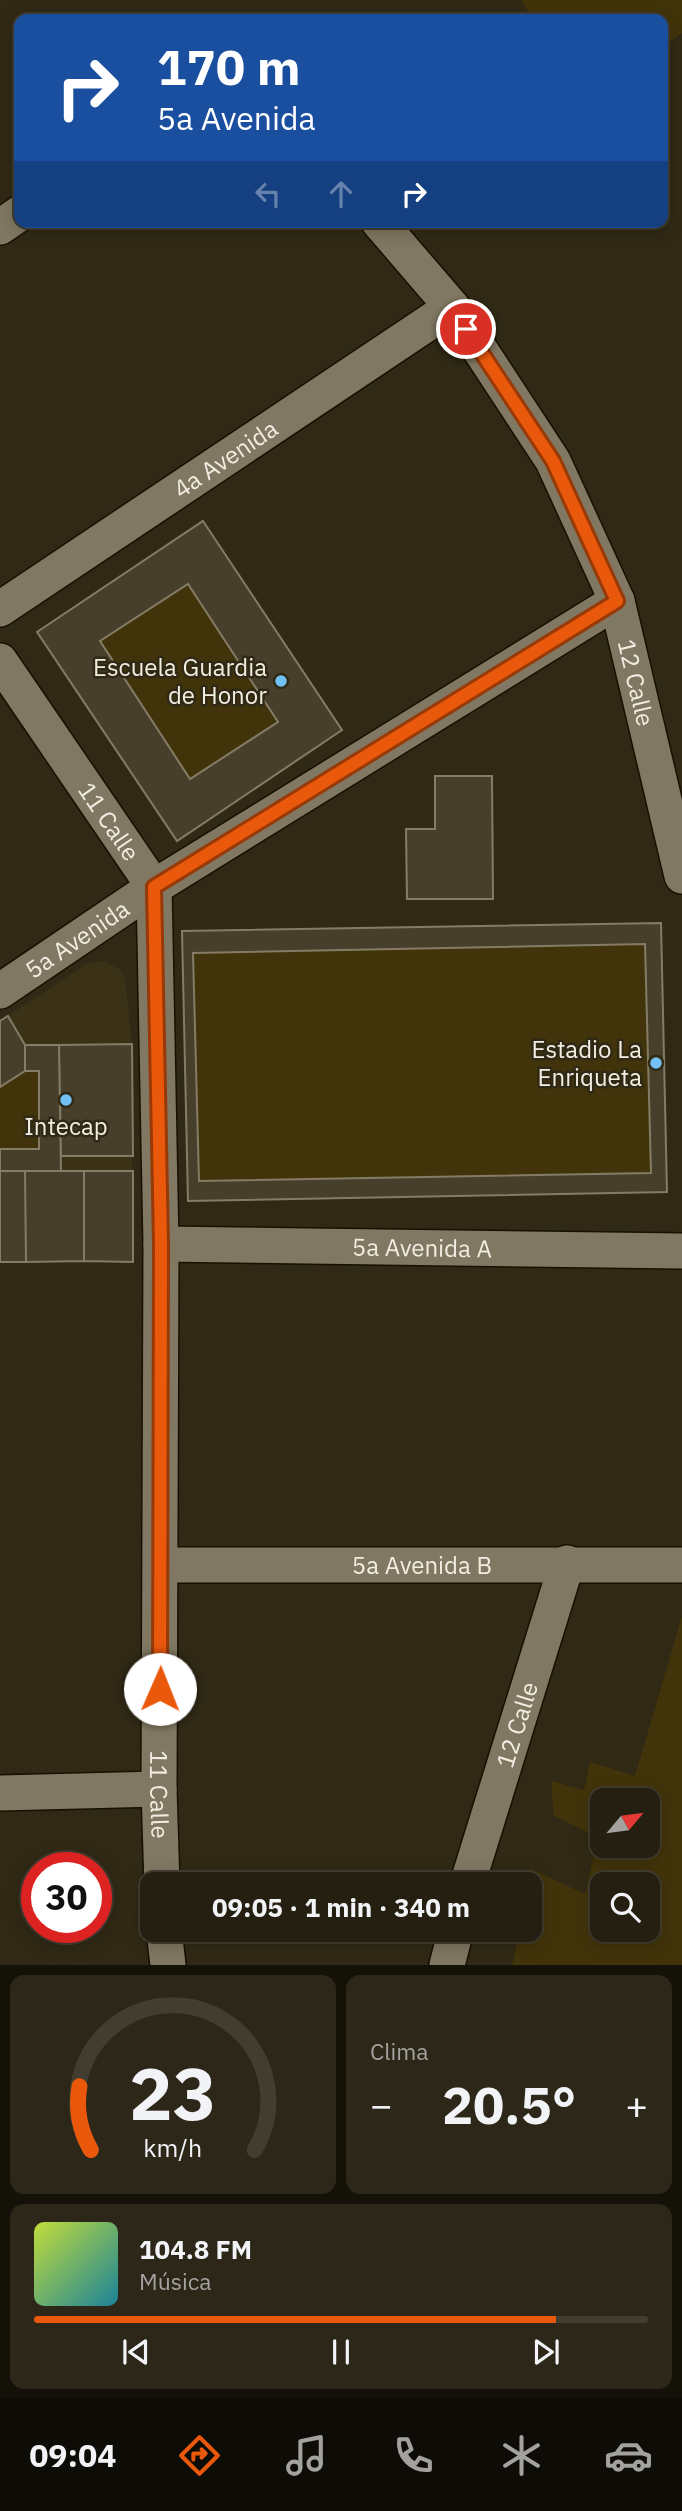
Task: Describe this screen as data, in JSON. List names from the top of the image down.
{
  "streets": {
    "street": [
      "4a Avenida",
      "12 Calle",
      "11 Calle",
      "5a Avenida",
      "5a Avenida A",
      "5a Avenida B"
    ]
  },
  "crossings": [
    ["4a Avenida", "12 Calle"],
    ["12 Calle", "5a Avenida"],
    ["12 Calle", "5a Avenida B"],
    ["11 Calle", "5a Avenida"],
    ["11 Calle", "5a Avenida A"],
    ["11 Calle", "5a Avenida B"]
  ],
  "places": ["Escuela Guardia de Honor", "Estadio La Enriqueta", "Intecap"],
  "north": "top right",
  "page": {
    "turn": ["170 m", "5a Avenida"],
    "limit": "30",
    "trip": "09:05 · 1 min · 340 m",
    "tile": "Clima",
    "heat": ["−", "20.5°", "+"],
    "song": ["104.8 FM", "Música"],
    "tabs": "09:04",
    "gauge": ["23", "km/h"]
  }
}
